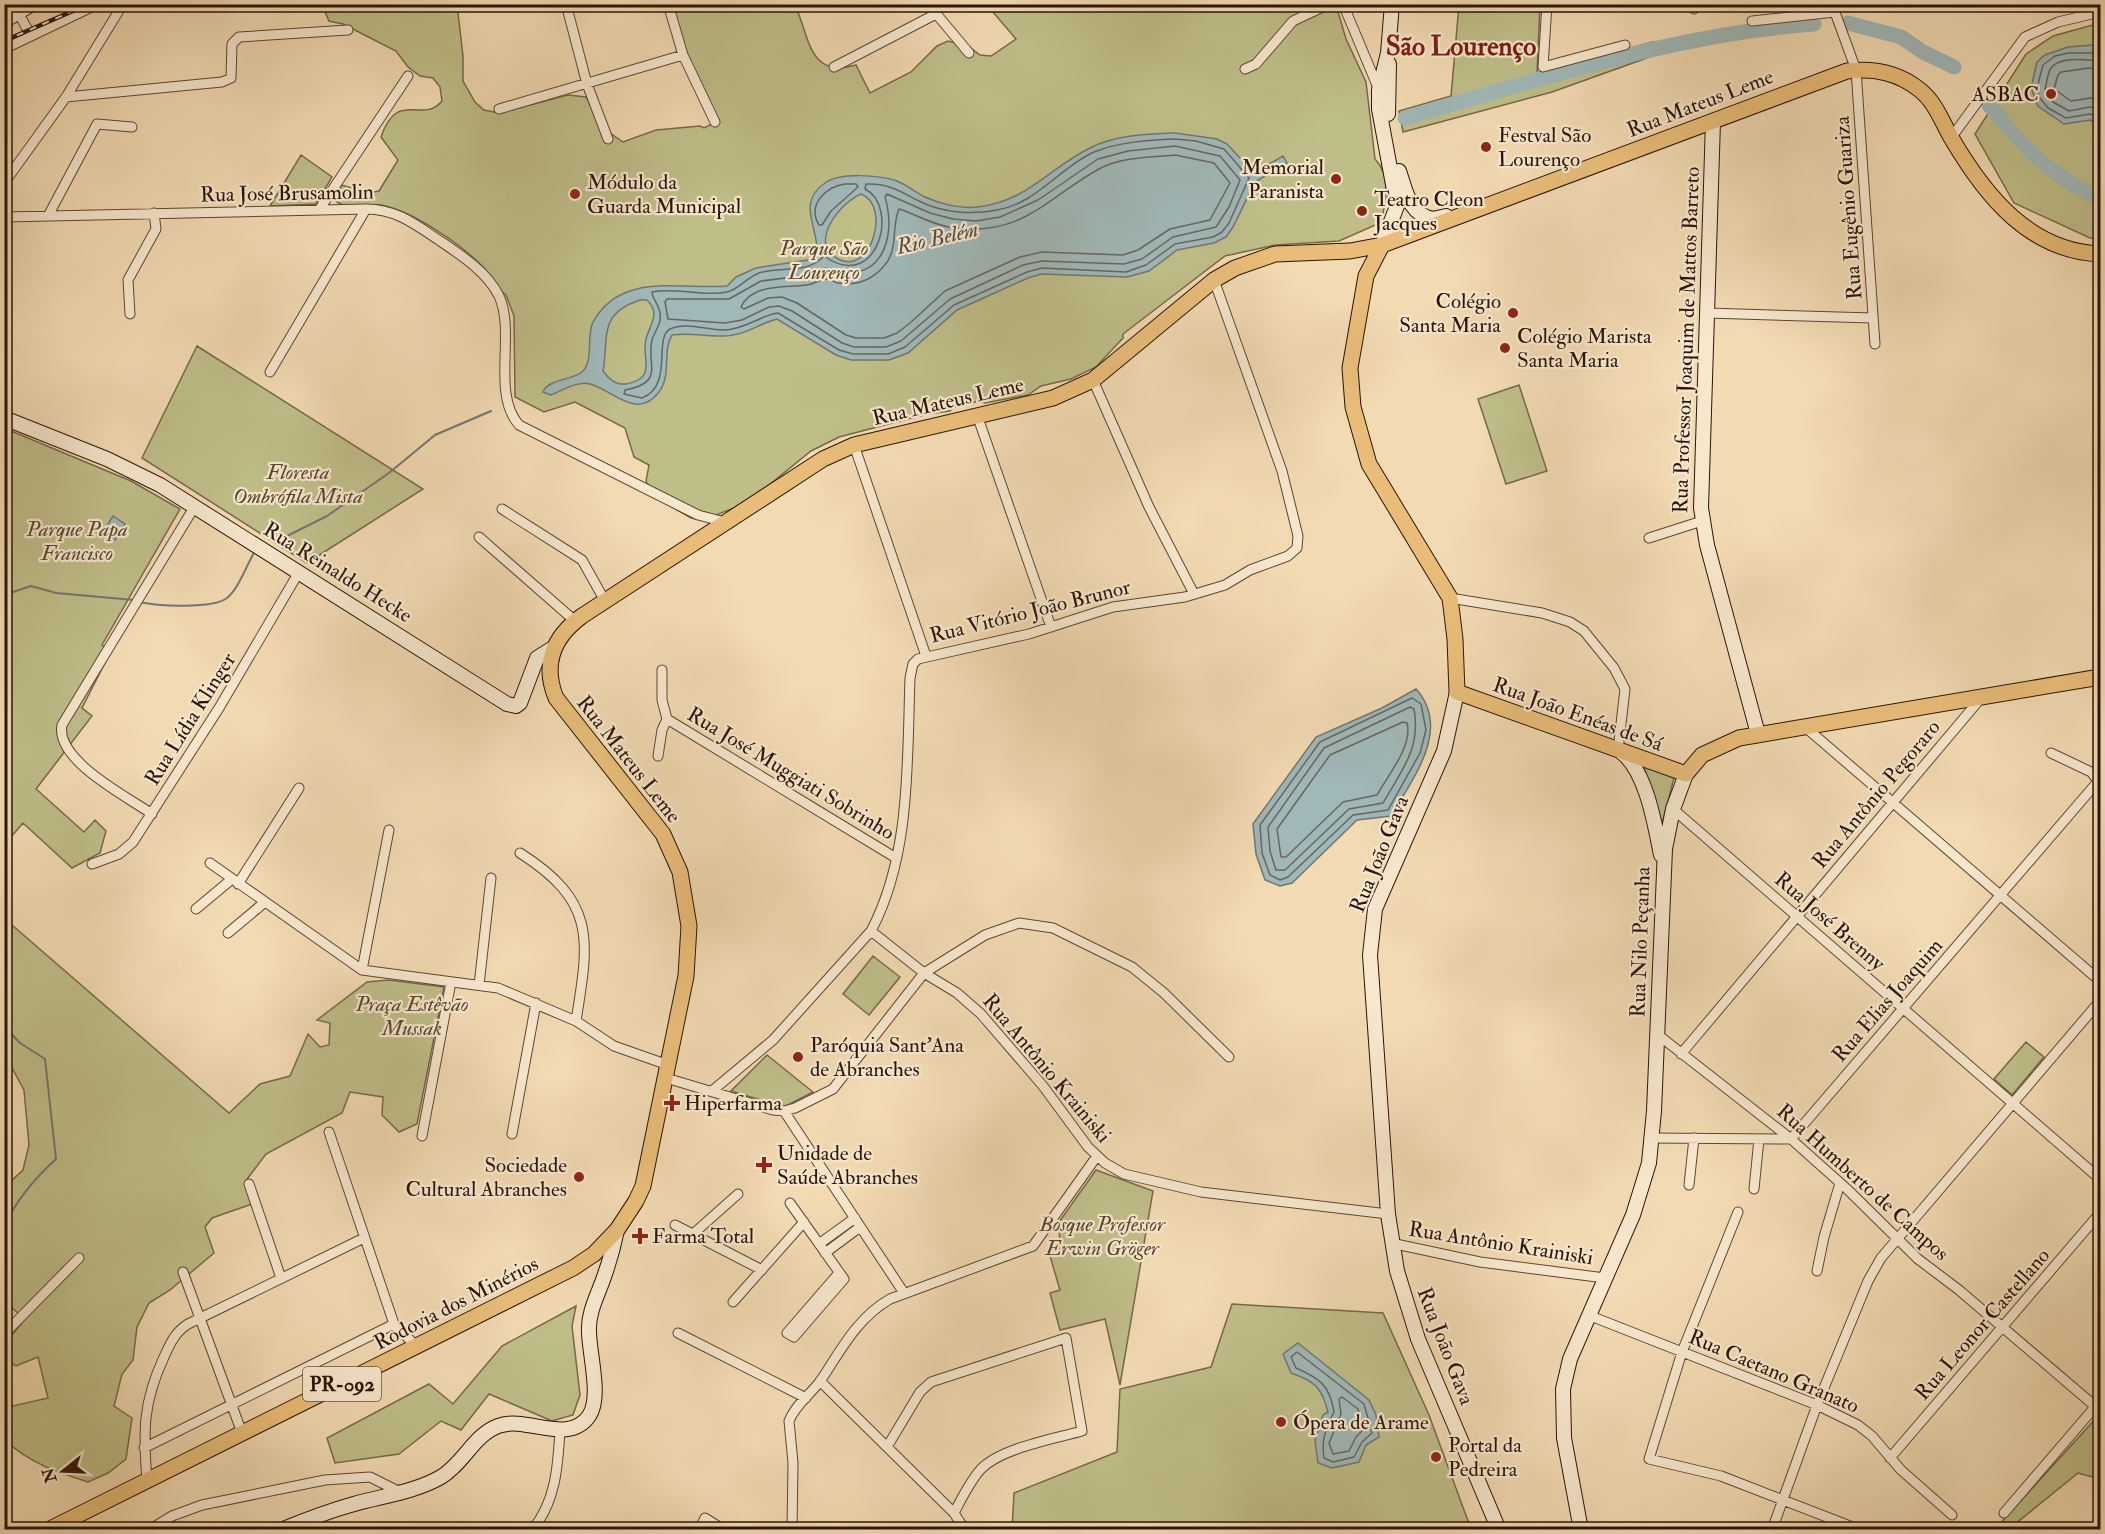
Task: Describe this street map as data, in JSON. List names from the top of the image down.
{
  "streets": {
    "main road": [
      "Rua Mateus Leme",
      "Rua Professor Joaquim de Mattos Barreto",
      "Rua Reinaldo Hecke",
      "Rua João Enéas de Sá",
      "Rua João Gava",
      "Rua Nilo Peçanha",
      "Rodovia dos Minérios",
      "PR-092"
    ],
    "street": [
      "Rua José Brusamolin",
      "Rua Eugênio Guariza",
      "Rua Vitório João Brunor",
      "Rua Lídia Klinger",
      "Rua José Muggiati Sobrinho",
      "Rua Antônio Pegoraro",
      "Rua José Brenny",
      "Rua Elias Joaquim",
      "Rua Antônio Krainiski",
      "Rua Humberto de Campos",
      "Rua Leonor Castellano",
      "Rua Caetano Granato"
    ]
  },
  "crossings": [
    ["Rua Mateus Leme", "Rua José Brusamolin"],
    ["Rua Mateus Leme", "Rua Eugênio Guariza"],
    ["Rua Mateus Leme", "Rua Professor Joaquim de Mattos Barreto"],
    ["Rua Mateus Leme", "Rua Reinaldo Hecke"],
    ["Rua Mateus Leme", "Rua Vitório João Brunor"],
    ["Rua Mateus Leme", "Rua João Gava"],
    ["Rua Mateus Leme", "Rodovia dos Minérios"],
    ["Rua Professor Joaquim de Mattos Barreto", "Rua Nilo Peçanha"],
    ["Rua Reinaldo Hecke", "Rua Lídia Klinger"],
    ["Rua Vitório João Brunor", "Rua José Muggiati Sobrinho"],
    ["Rua Vitório João Brunor", "Rua Antônio Krainiski"],
    ["Rua João Enéas de Sá", "Rua João Gava"],
    ["Rua João Enéas de Sá", "Rua Nilo Peçanha"],
    ["Rua Antônio Pegoraro", "Rua José Brenny"],
    ["Rua Antônio Pegoraro", "Rua Nilo Peçanha"],
    ["Rua Antônio Pegoraro", "Rua Humberto de Campos"],
    ["Rua João Gava", "Rua Antônio Krainiski"],
    ["Rua José Brenny", "Rua Nilo Peçanha"],
    ["Rua José Brenny", "Rua Elias Joaquim"],
    ["Rua Nilo Peçanha", "Rua Antônio Krainiski"],
    ["Rua Nilo Peçanha", "Rua Humberto de Campos"],
    ["Rua Nilo Peçanha", "Rua Caetano Granato"],
    ["Rua Elias Joaquim", "Rua Humberto de Campos"],
    ["Rua Humberto de Campos", "Rua Leonor Castellano"],
    ["Rua Leonor Castellano", "Rua Caetano Granato"]
  ],
  "districts": ["São Lourenço"],
  "water": ["Rio Belém"],
  "parks": [
    "Parque São Lourenço",
    "Floresta Ombrófila Mista",
    "Parque Papa Francisco",
    "Praça Estêvão Mussak",
    "Bosque Professor Erwin Gröger"
  ],
  "places": {
    "other": [
      "ASBAC",
      "Festval São Lourenço",
      "Memorial Paranista",
      "Módulo da Guarda Municipal",
      "Teatro Cleon Jacques",
      "Colégio Santa Maria",
      "Colégio Marista Santa Maria",
      "Paróquia Sant'Ana de Abranches",
      "Sociedade Cultural Abranches",
      "Ópera de Arame",
      "Portal da Pedreira"
    ],
    "health": ["Hiperfarma", "Unidade de Saúde Abranches", "Farma Total"]
  },
  "north": "left"
}
